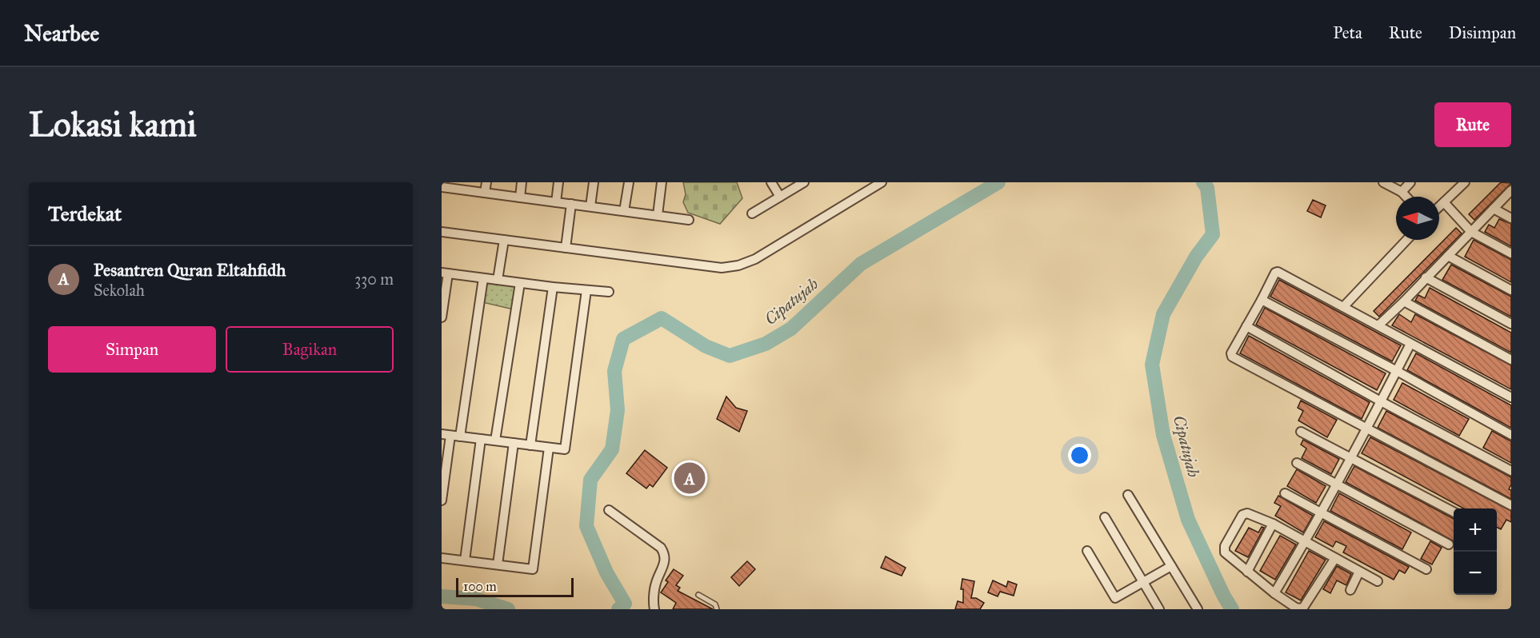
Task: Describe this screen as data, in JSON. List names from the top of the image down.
{
  "water": ["Cipatujah"],
  "scale_bar": "100 m",
  "north": "left",
  "page": {
    "header": "Nearbee",
    "nav": ["Peta", "Rute", "Disimpan"],
    "buttons": [
      "Rute",
      ["Simpan", "Bagikan"]
    ],
    "title": "Lokasi kami",
    "heading": "Terdekat",
    "list": [
      {
        "mark": "A",
        "name": "Pesantren Quran Eltahfidh",
        "note": "Sekolah",
        "value": "330 m"
      }
    ],
    "pins": "A",
    "map_buttons": ["+", "−"],
    "scale": "100 m"
  }
}
